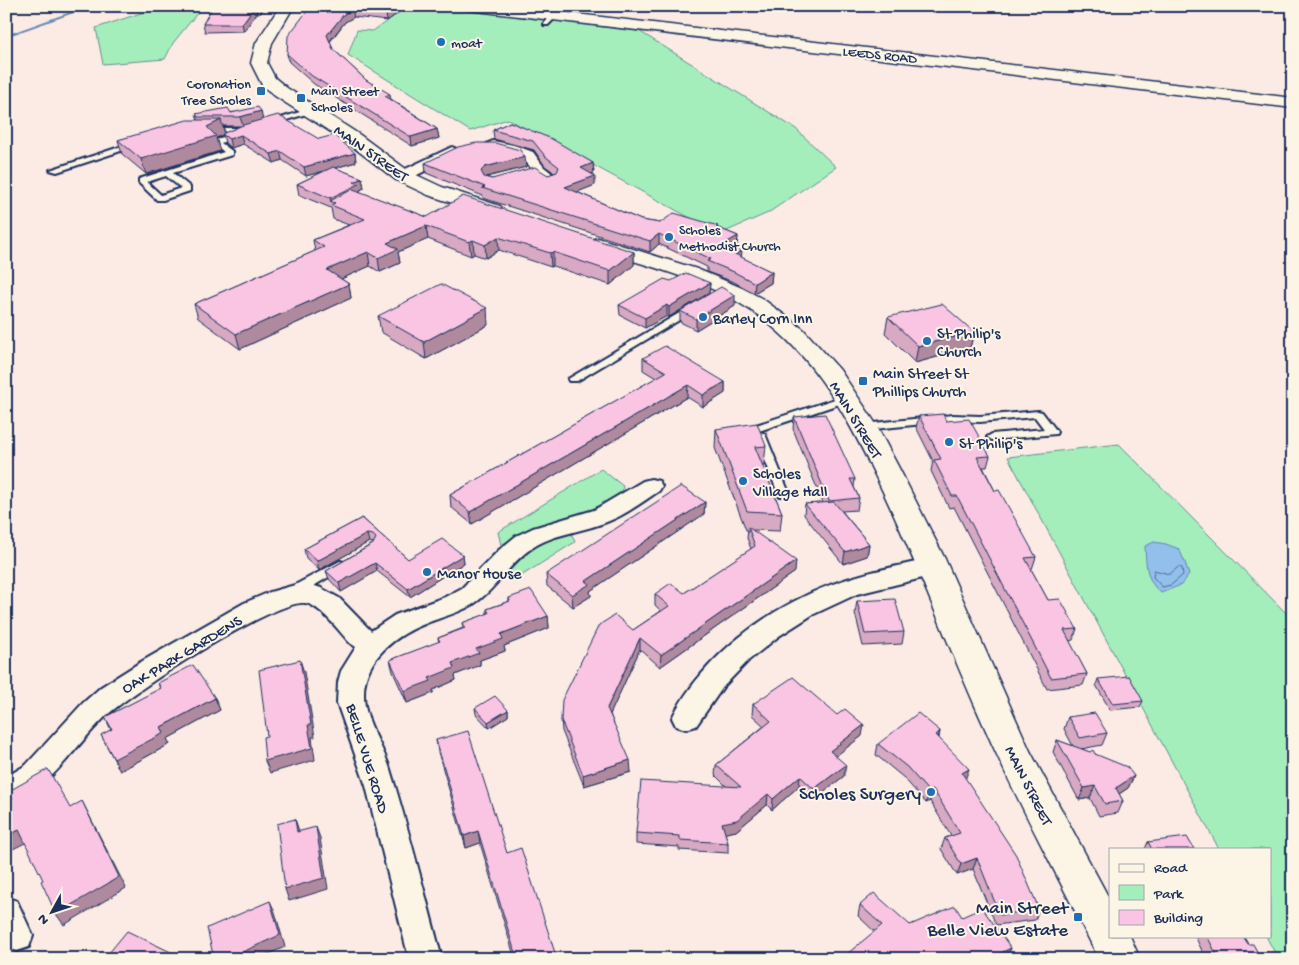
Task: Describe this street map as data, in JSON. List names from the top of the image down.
{
  "streets": {
    "street": [
      "LEEDS ROAD",
      "MAIN STREET",
      "OAK PARK GARDENS",
      "BELLE VUE ROAD"
    ]
  },
  "places": {
    "other": [
      "moat",
      "Scholes Methodist Church",
      "Barley Corn Inn",
      "St Philip's Church",
      "St Philip's",
      "Scholes Village Hall",
      "Manor House",
      "Scholes Surgery"
    ],
    "transit": [
      "Coronation Tree Scholes",
      "Main Street Scholes",
      "Main Street St Phillips Church",
      "Main Street Belle View Estate"
    ]
  },
  "legend": ["Road", "Park", "Building"],
  "north": "bottom left"
}
